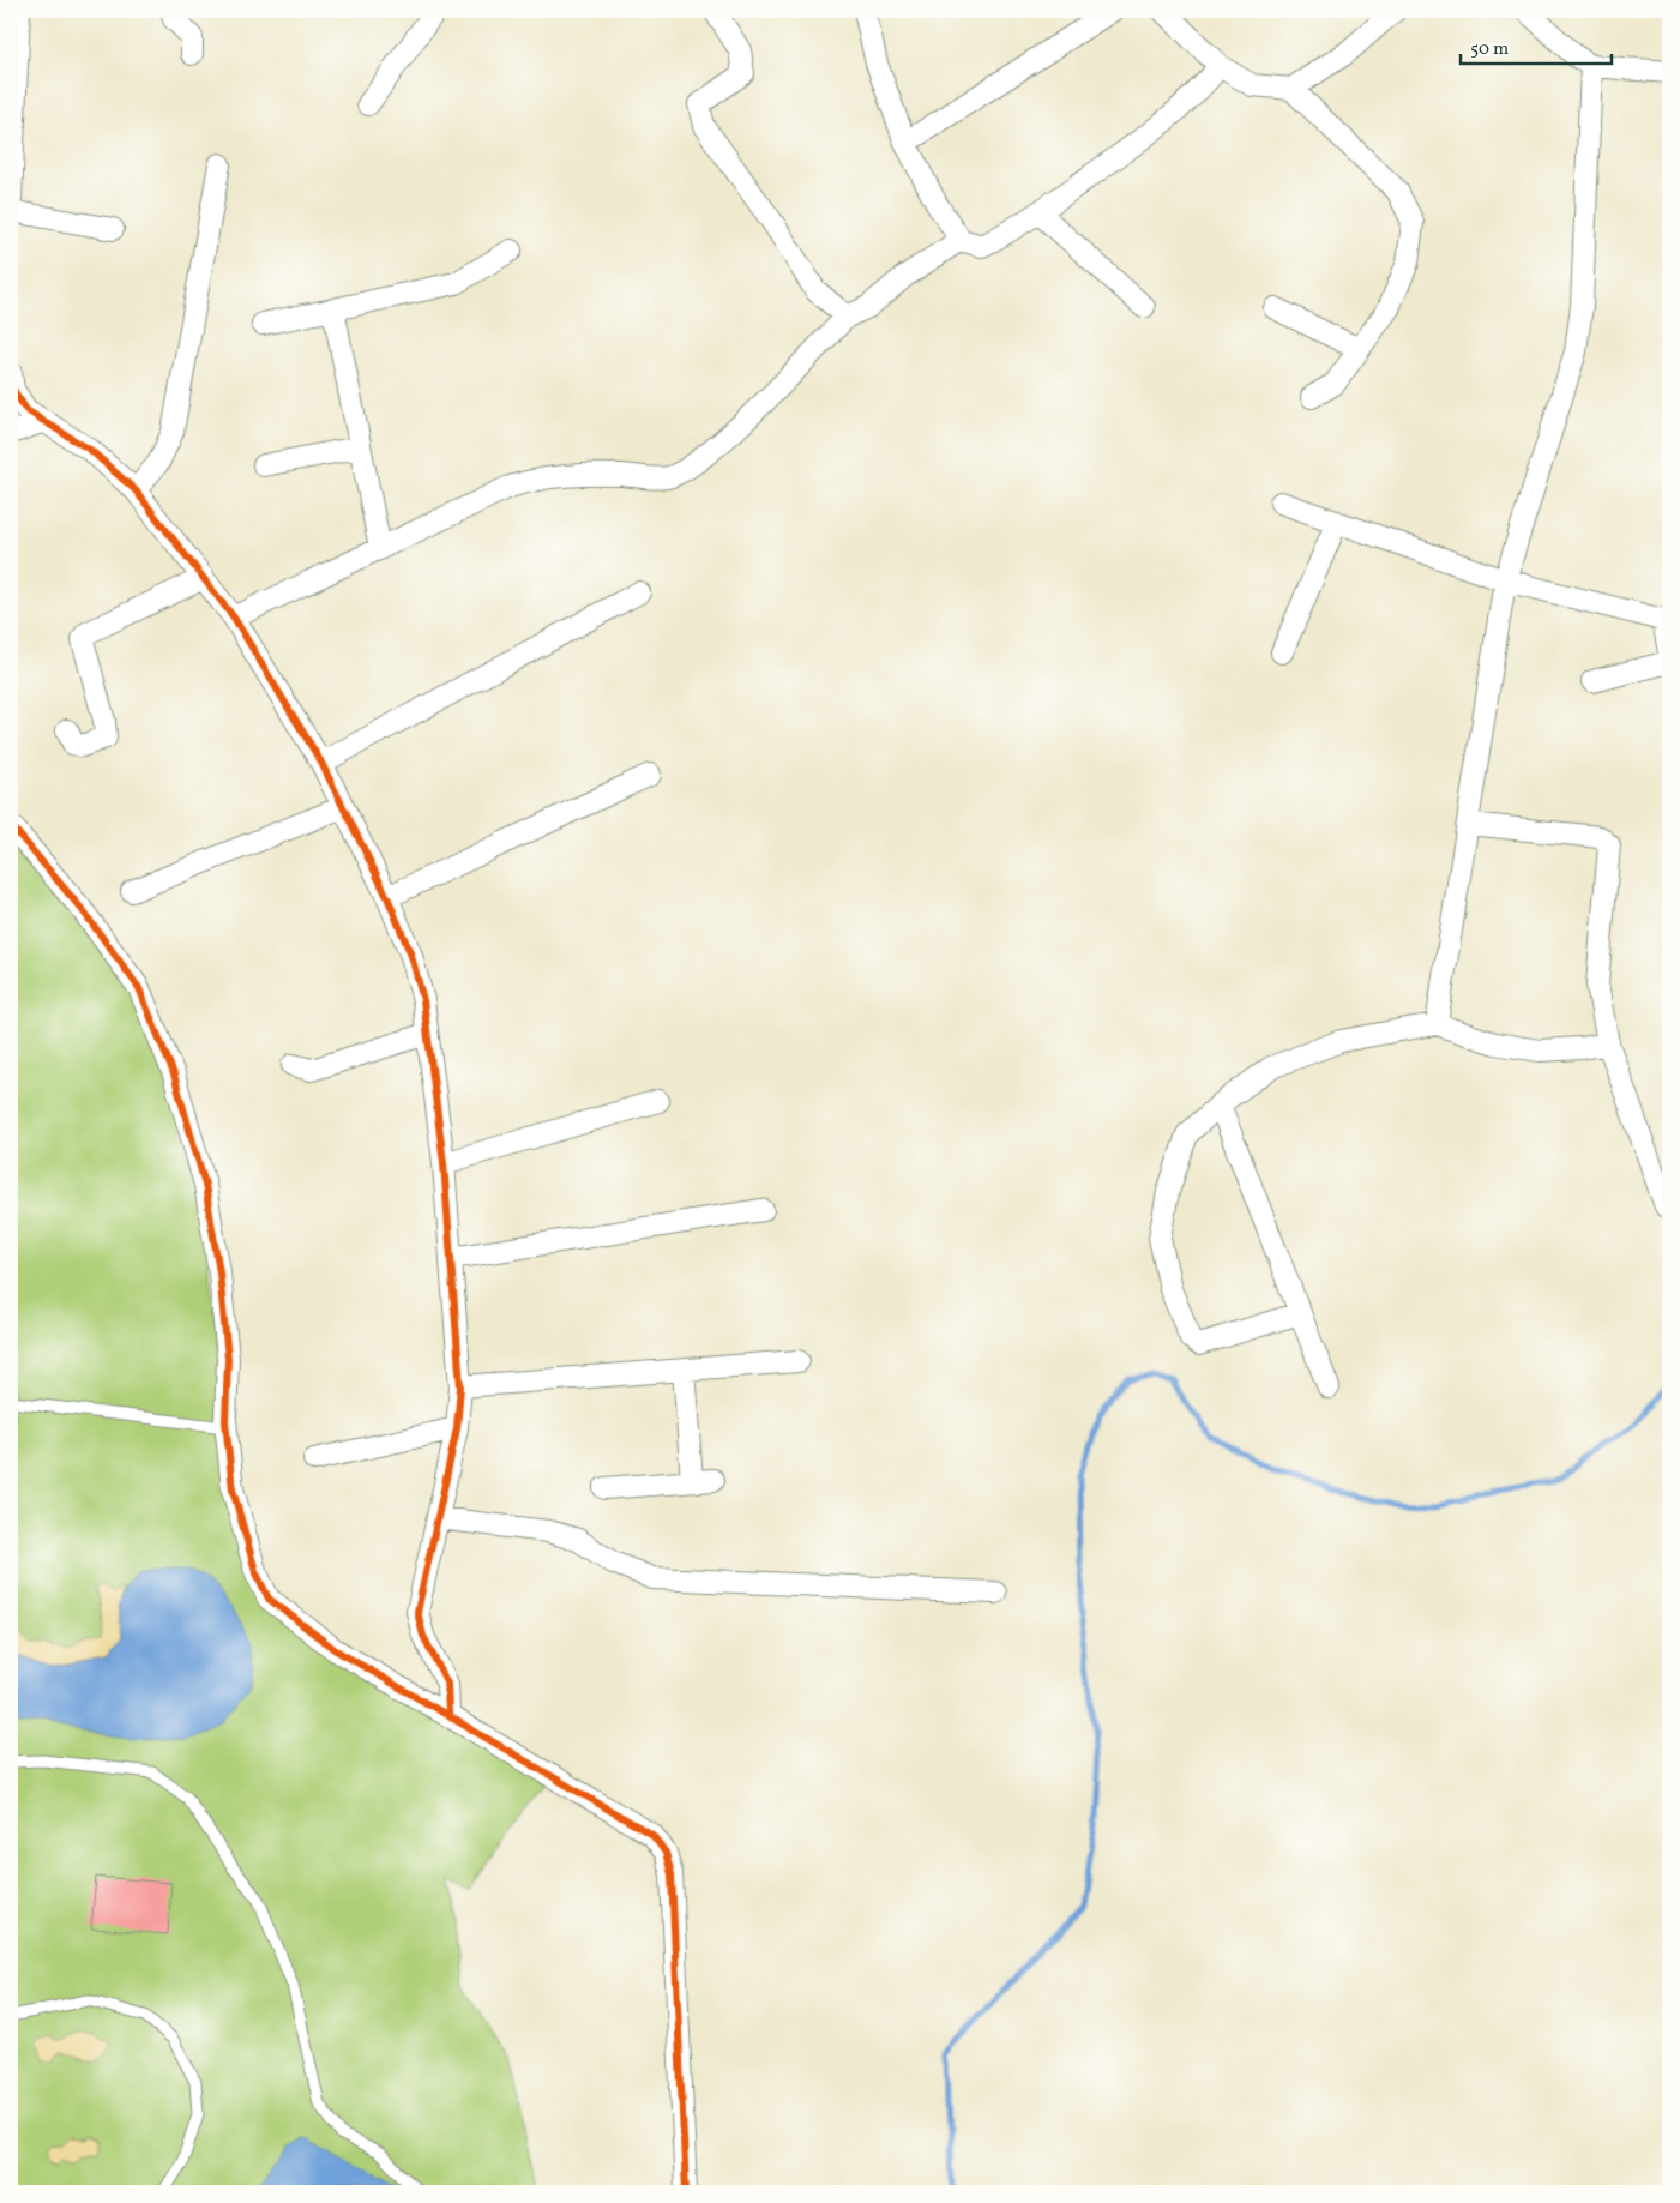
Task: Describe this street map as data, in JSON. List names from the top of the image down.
{
  "scale_bar": "50 m"
}
